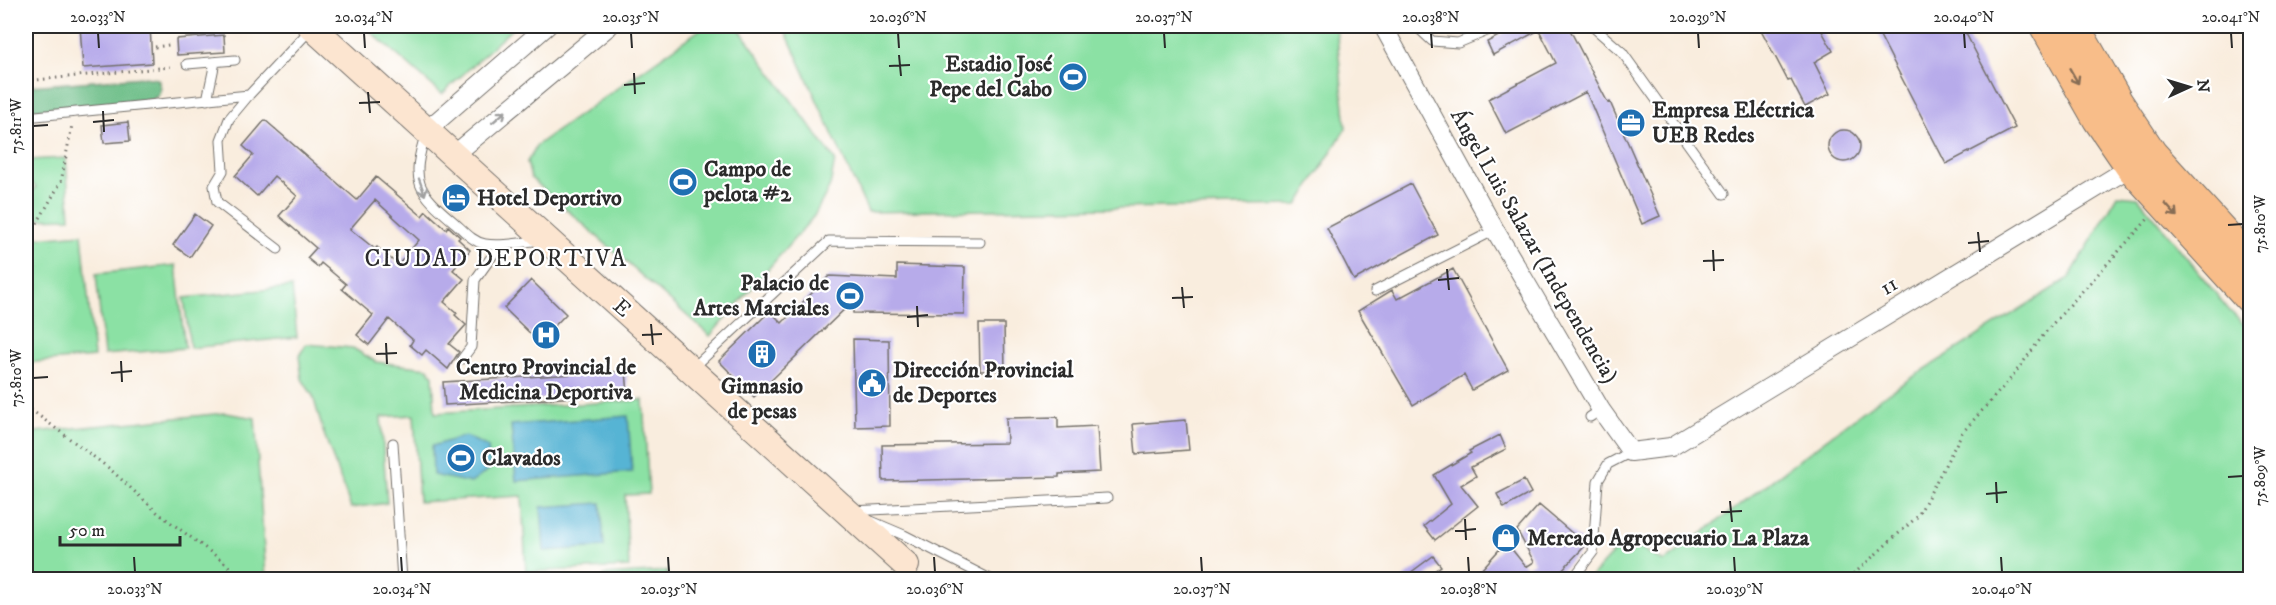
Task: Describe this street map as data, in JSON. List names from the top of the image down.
{
  "streets": {
    "street": ["Ángel Luis Salazar (Independencia)", "11", "E"]
  },
  "crossings": [
    ["Ángel Luis Salazar (Independencia)", "11"]
  ],
  "districts": ["CIUDAD DEPORTIVA"],
  "places": {
    "sports": [
      "Estadio José Pepe del Cabo",
      "Campo de pelota #2",
      "Palacio de Artes Marciales",
      "Clavados"
    ],
    "office": ["Empresa Eléctrica UEB Redes"],
    "hotel": ["Hotel Deportivo"],
    "hospital": ["Centro Provincial de Medicina Deportiva"],
    "building": ["Gimnasio de pesas"],
    "public building": ["Dirección Provincial de Deportes"],
    "shop": ["Mercado Agropecuario La Plaza"]
  },
  "scale_bar": "50 m",
  "north": "right",
  "coordinates": [
    "20.033°N",
    "20.034°N",
    "20.035°N",
    "20.036°N",
    "20.037°N",
    "20.038°N",
    "20.039°N",
    "20.040°N",
    "20.041°N",
    "75.811°W",
    "75.810°W",
    "75.809°W"
  ]
}
